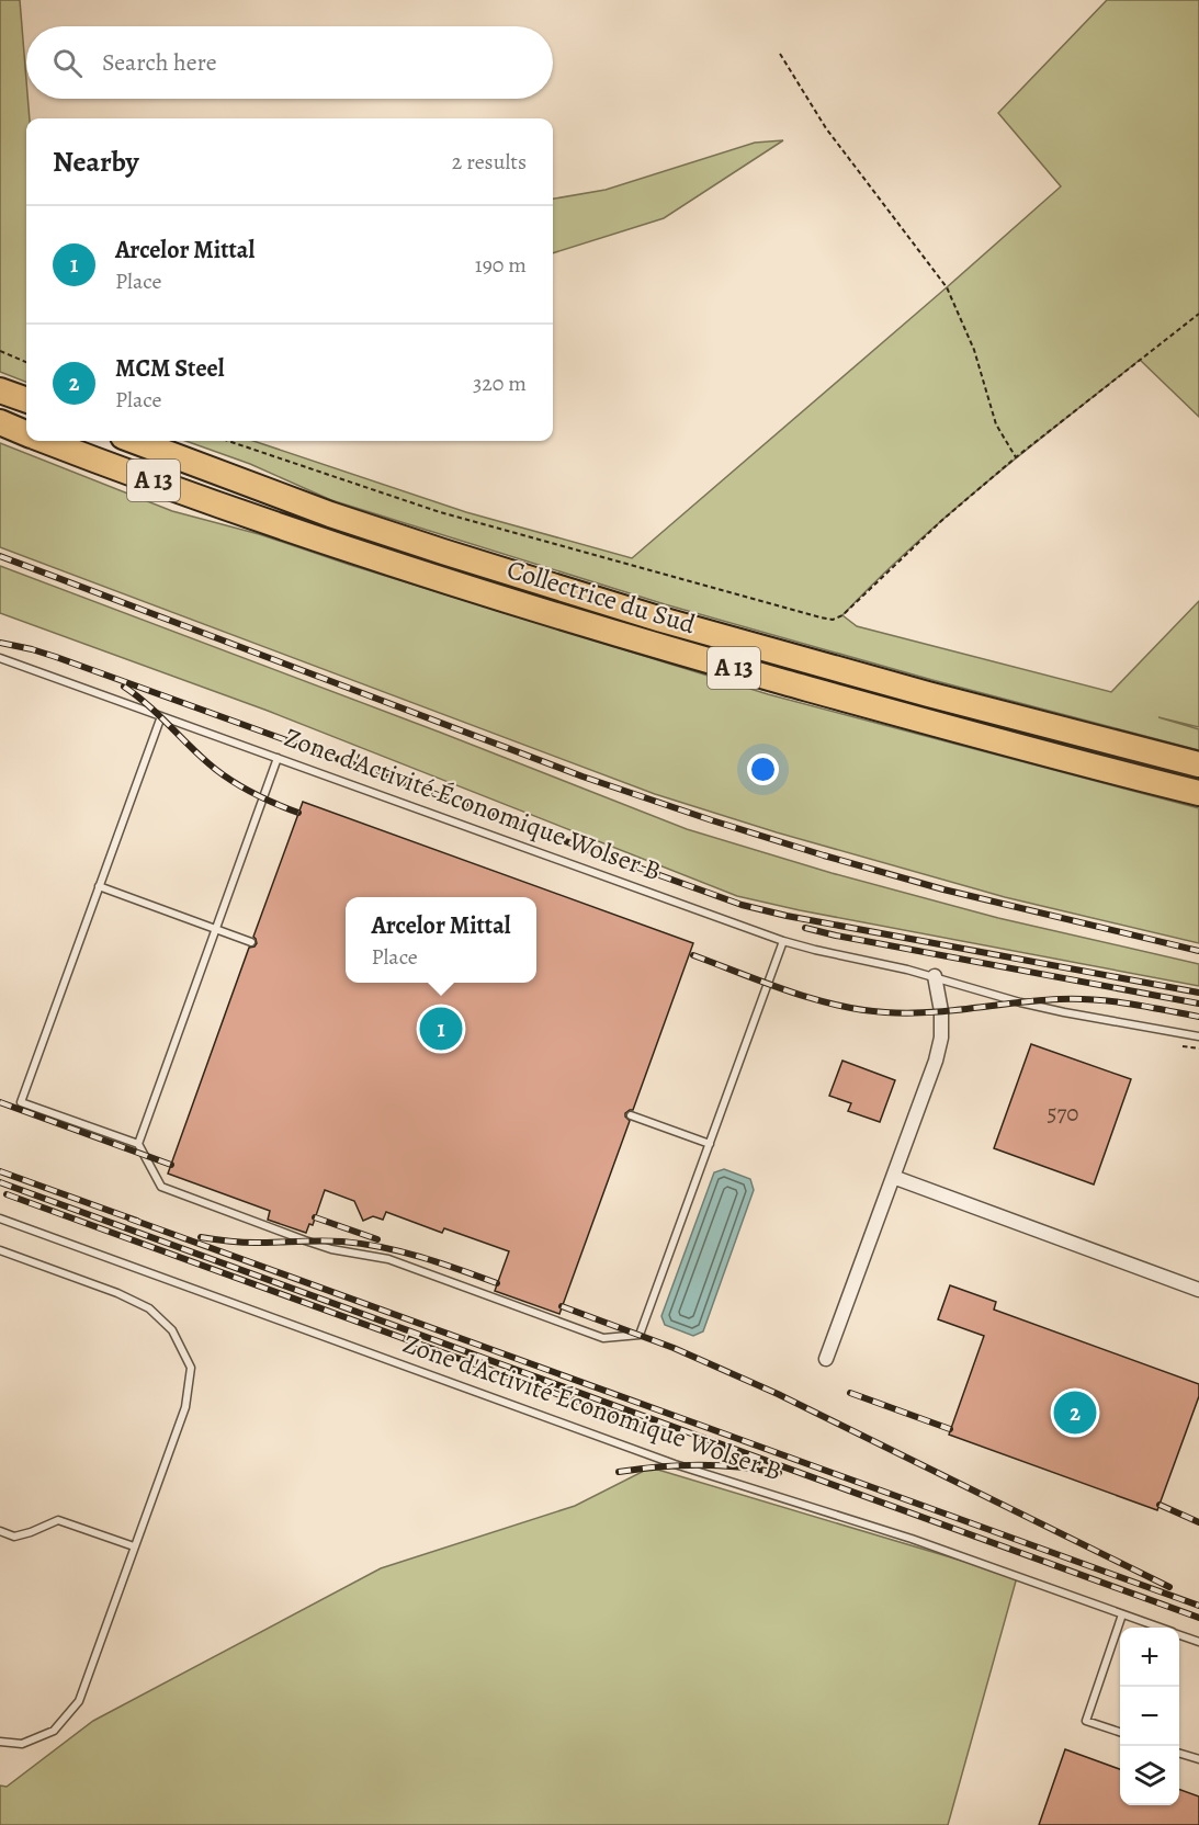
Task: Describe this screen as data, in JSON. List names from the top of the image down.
{
  "streets": {
    "highway": ["A 13", "Collectrice du Sud"],
    "lane": ["Zone d'Activité Économique Wolser B"]
  },
  "house_numbers": ["570"],
  "page": {
    "search": "Search here",
    "heading": ["Nearby", "2 results"],
    "list": [
      {
        "mark": "1",
        "name": "Arcelor Mittal",
        "note": "Place",
        "value": "190 m"
      },
      {
        "mark": "2",
        "name": "MCM Steel",
        "note": "Place",
        "value": "320 m"
      }
    ],
    "popup": ["Arcelor Mittal", "Place"],
    "pins": ["1", "2"],
    "map_buttons": ["+", "−"]
  }
}
